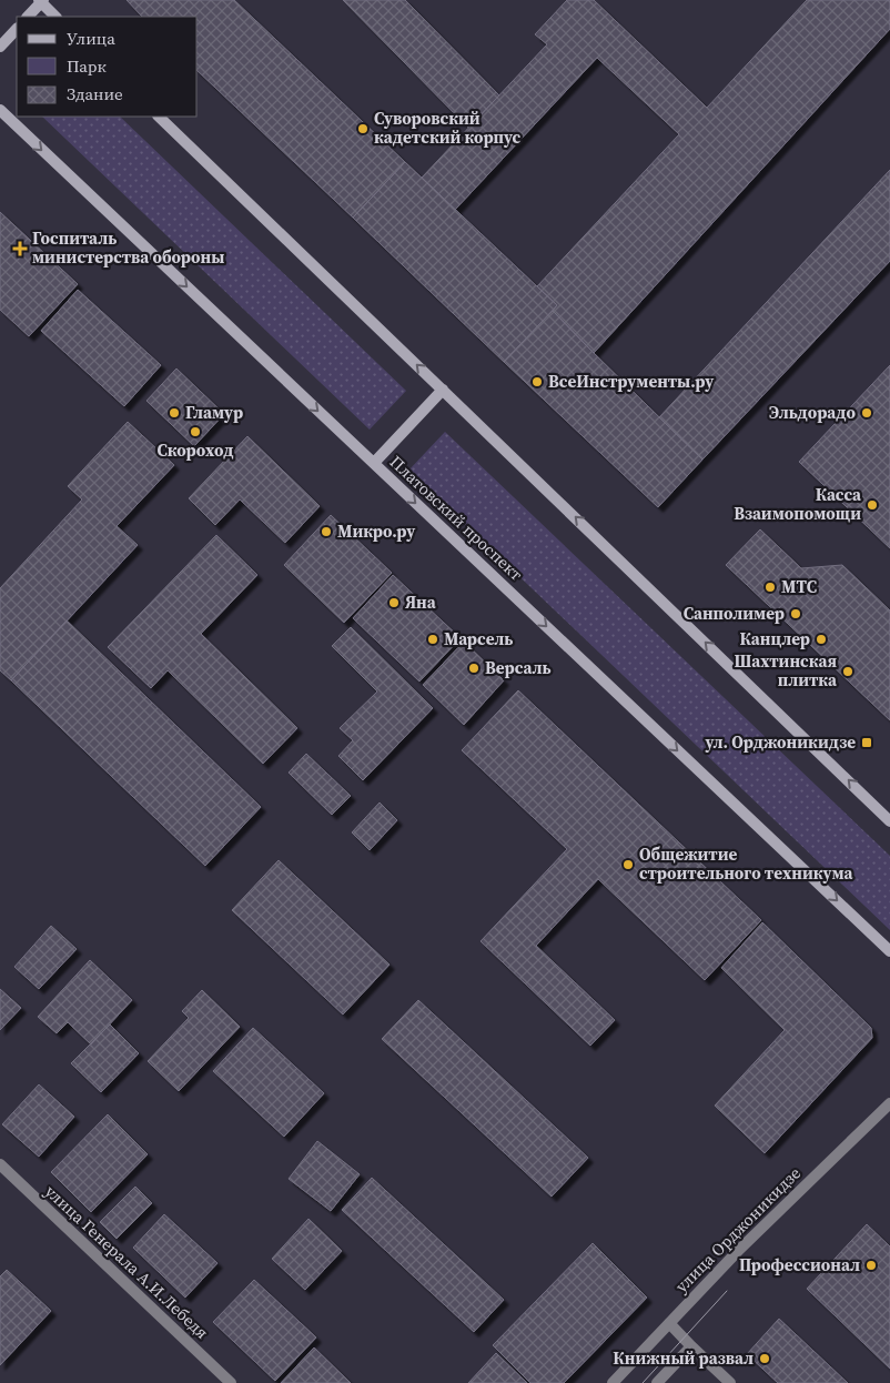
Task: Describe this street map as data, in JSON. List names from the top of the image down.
{
  "streets": {
    "main road": ["Платовский проспект"],
    "street": ["улица Орджоникидзе", "улица Генерала А.И.Лебедя"]
  },
  "places": {
    "other": [
      "Суворовский кадетский корпус",
      "ВсеИнструменты.ру",
      "Гламур",
      "Эльдорадо",
      "Скороход",
      "Касса Взаимопомощи",
      "Микро.ру",
      "МТС",
      "Яна",
      "Санполимер",
      "Марсель",
      "Канцлер",
      "Версаль",
      "Шахтинская плитка",
      "Общежитие строительного техникума",
      "Профессионал",
      "Книжный развал"
    ],
    "health": ["Госпиталь министерства обороны"],
    "transit": ["ул. Орджоникидзе"]
  },
  "legend": ["Улица", "Парк", "Здание"]
}
